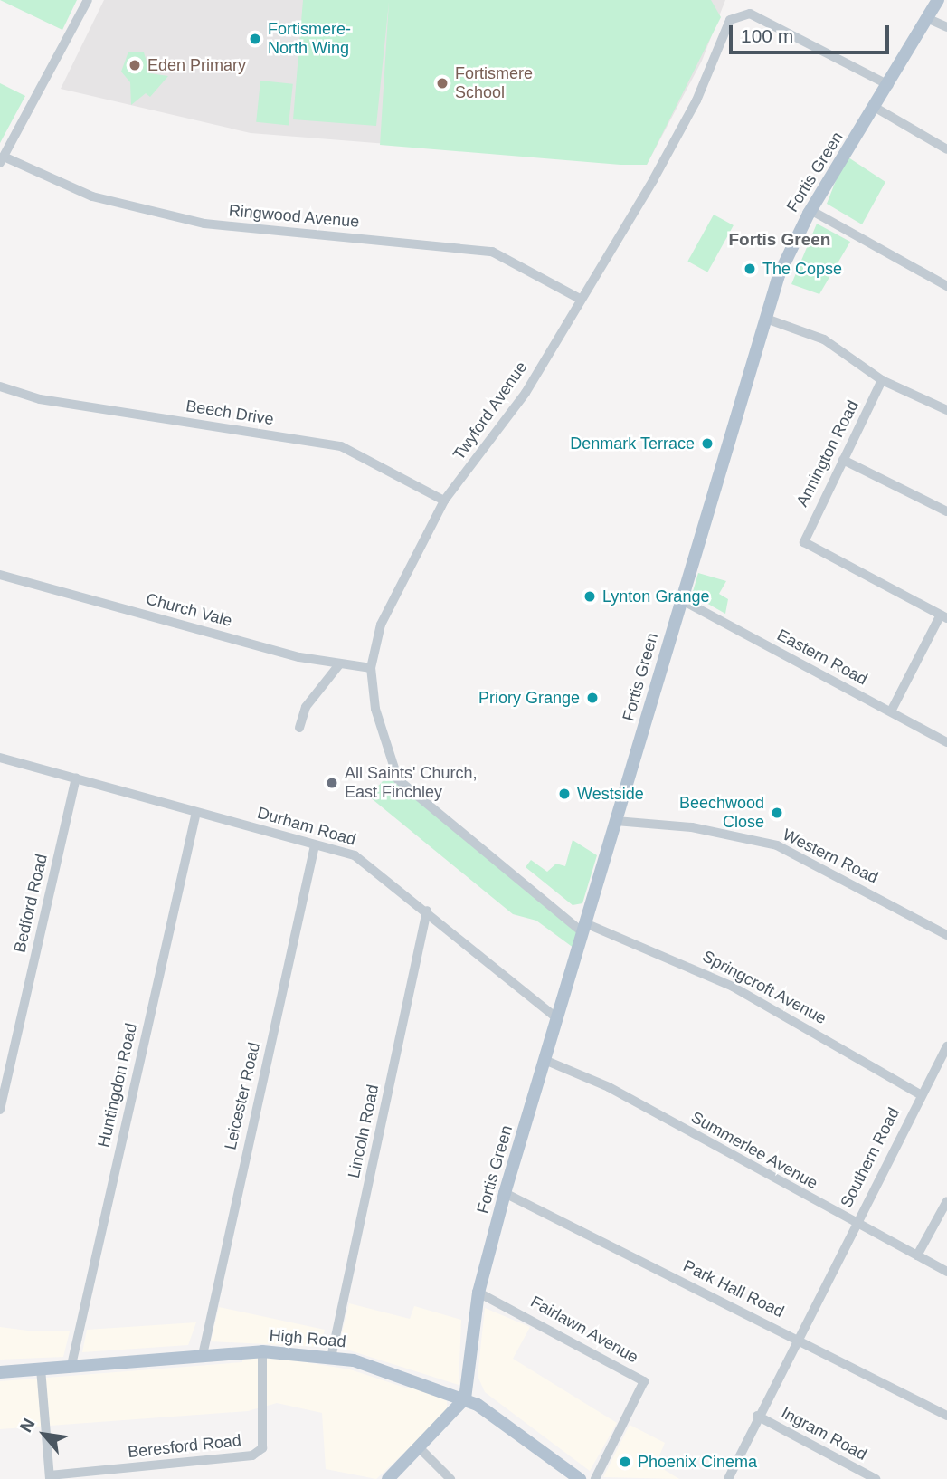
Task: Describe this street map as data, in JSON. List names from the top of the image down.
{
  "streets": {
    "main road": ["Fortis Green", "High Road"],
    "street": [
      "Ringwood Avenue",
      "Twyford Avenue",
      "Beech Drive",
      "Annington Road",
      "Church Vale",
      "Eastern Road",
      "Durham Road",
      "Western Road",
      "Bedford Road",
      "Springcroft Avenue",
      "Huntingdon Road",
      "Leicester Road",
      "Lincoln Road",
      "Summerlee Avenue",
      "Southern Road",
      "Park Hall Road",
      "Fairlawn Avenue",
      "Ingram Road",
      "Beresford Road"
    ]
  },
  "crossings": [
    ["Fortis Green", "Twyford Avenue"],
    ["Fortis Green", "Eastern Road"],
    ["Fortis Green", "Durham Road"],
    ["Fortis Green", "Western Road"],
    ["Fortis Green", "Springcroft Avenue"],
    ["Fortis Green", "Summerlee Avenue"],
    ["Fortis Green", "Park Hall Road"],
    ["Fortis Green", "Fairlawn Avenue"],
    ["Fortis Green", "High Road"],
    ["Ringwood Avenue", "Twyford Avenue"],
    ["Twyford Avenue", "Beech Drive"],
    ["Twyford Avenue", "Church Vale"],
    ["Twyford Avenue", "Springcroft Avenue"],
    ["Durham Road", "Bedford Road"],
    ["Durham Road", "Huntingdon Road"],
    ["Durham Road", "Leicester Road"],
    ["Durham Road", "Lincoln Road"],
    ["Springcroft Avenue", "Southern Road"],
    ["Huntingdon Road", "High Road"],
    ["Leicester Road", "High Road"],
    ["Lincoln Road", "High Road"],
    ["Summerlee Avenue", "Southern Road"],
    ["Southern Road", "Park Hall Road"],
    ["Southern Road", "Ingram Road"],
    ["High Road", "Beresford Road"]
  ],
  "districts": ["Fortis Green"],
  "places": [
    "Fortismere- North Wing",
    "Eden Primary",
    "Fortismere School",
    "The Copse",
    "Denmark Terrace",
    "Lynton Grange",
    "Priory Grange",
    "All Saints' Church, East Finchley",
    "Westside",
    "Beechwood Close",
    "Phoenix Cinema"
  ],
  "scale_bar": "100 m",
  "north": "top left"
}
